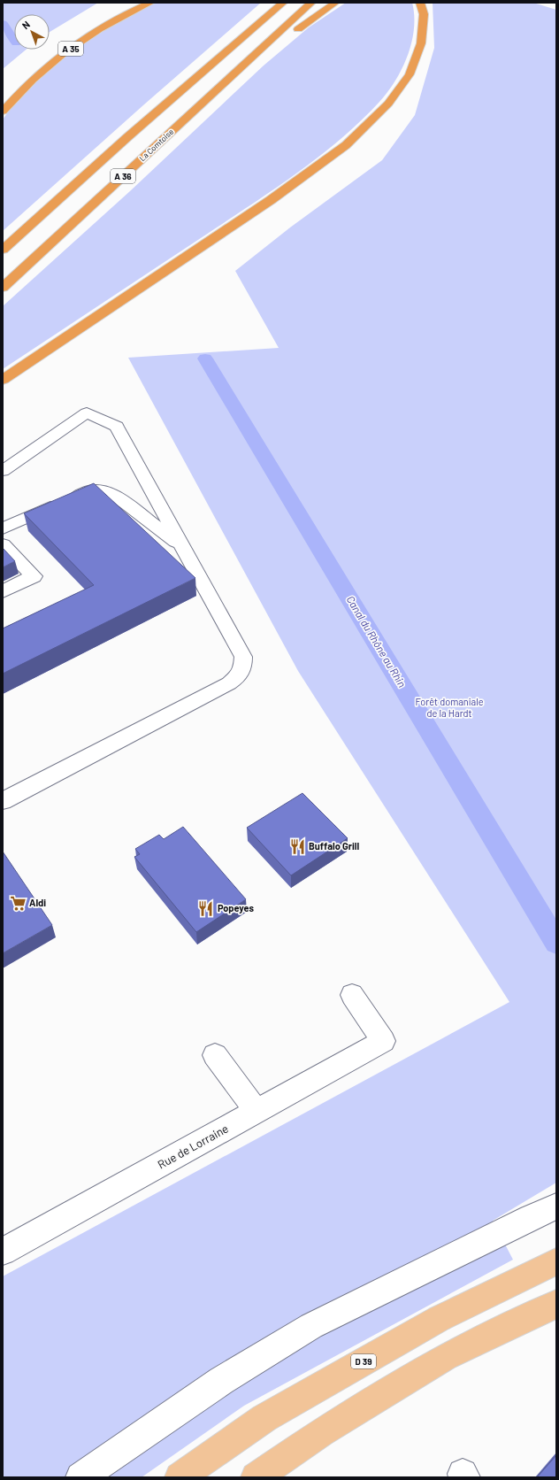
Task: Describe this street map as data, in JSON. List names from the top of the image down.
{
  "streets": {
    "highway": ["A 35", "La Comtoise", "A 36"],
    "main road": ["D 39"],
    "street": ["Rue de Lorraine"]
  },
  "water": ["Canal du Rhône au Rhin"],
  "parks": ["Forêt domaniale de la Hardt"],
  "places": {
    "restaurant": ["Buffalo Grill", "Popeyes"],
    "supermarket": ["Aldi"]
  },
  "north": "top left"
}
